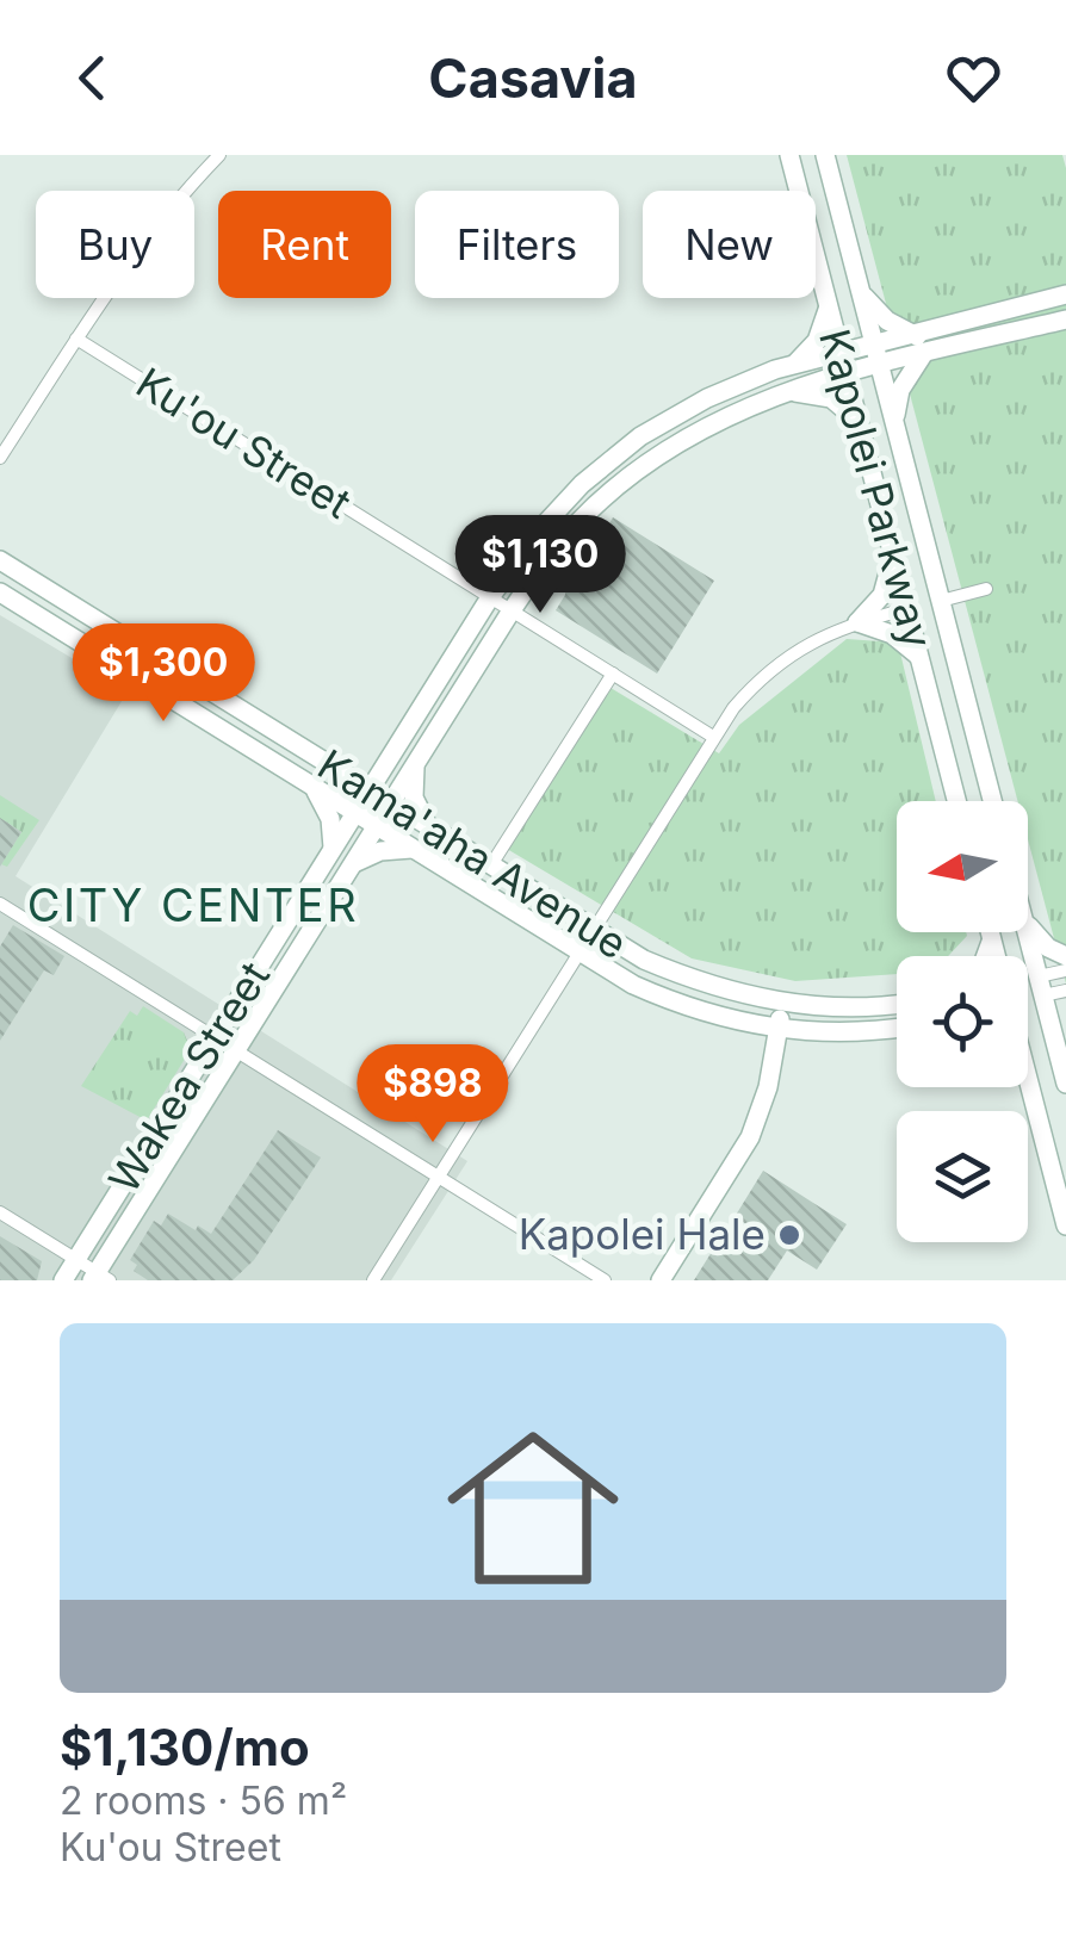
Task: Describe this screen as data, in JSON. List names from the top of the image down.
{
  "streets": {
    "street": [
      "Ku'ou Street",
      "Kapolei Parkway",
      "Kama'aha Avenue",
      "Wakea Street"
    ]
  },
  "crossings": [
    ["Ku'ou Street", "Wakea Street"],
    ["Kapolei Parkway", "Wakea Street"],
    ["Kama'aha Avenue", "Wakea Street"]
  ],
  "districts": ["CITY CENTER"],
  "places": ["Kapolei Hale"],
  "north": "left",
  "page": {
    "header": "Casavia",
    "chip": [
      "Buy",
      "Rent",
      "Filters",
      "New"
    ],
    "price": ["$1,130", "$1,300", "$898"],
    "list": [
      {
        "name": "$1,130/mo",
        "note": "2 rooms · 56 m² · Ku'ou Street"
      }
    ]
  }
}
